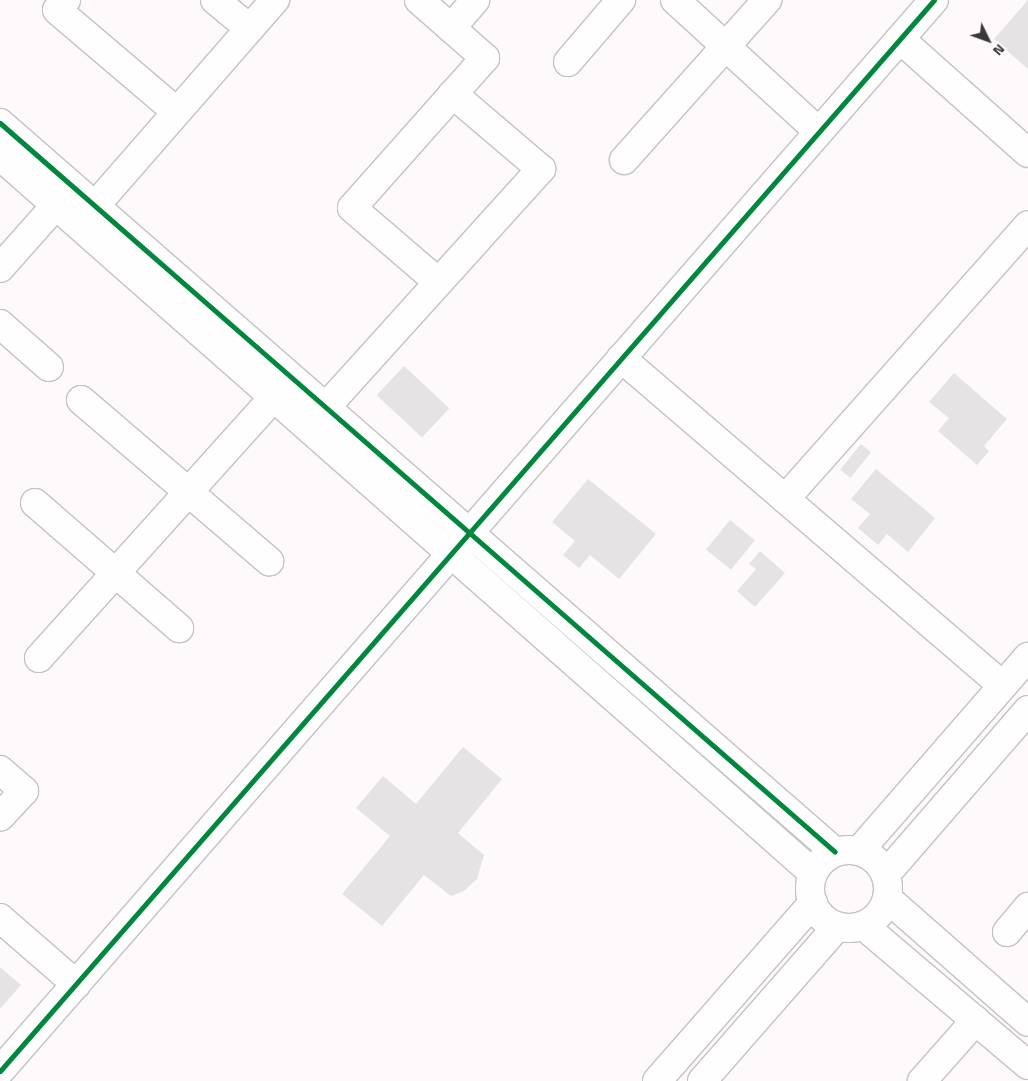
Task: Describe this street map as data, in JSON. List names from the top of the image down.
{
  "north": "bottom right"
}
